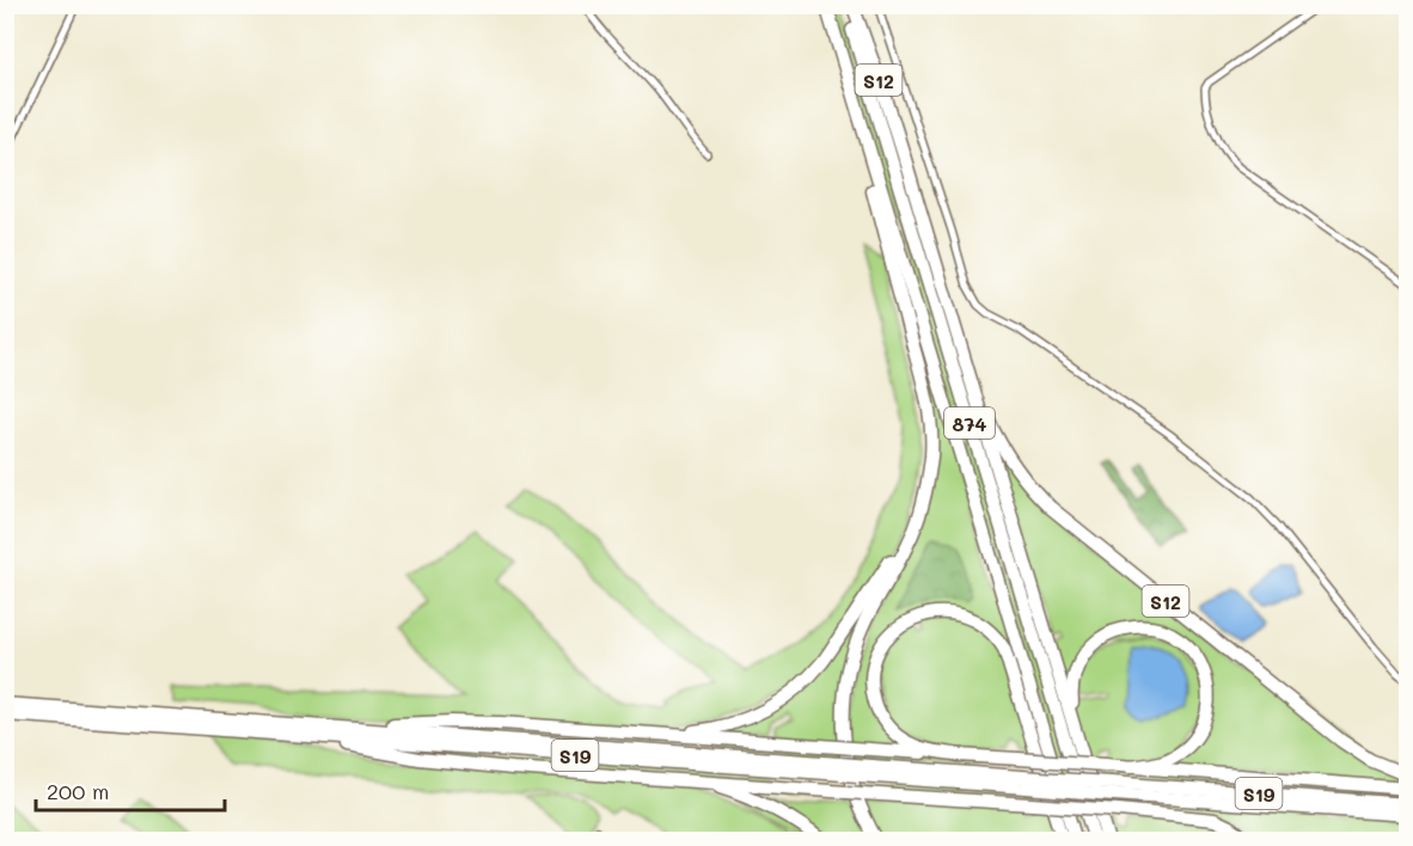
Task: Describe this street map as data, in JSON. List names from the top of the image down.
{
  "streets": {
    "highway": ["S12", "874", "S19"]
  },
  "crossings": [
    ["S12", "874"]
  ],
  "scale_bar": "200 m"
}
